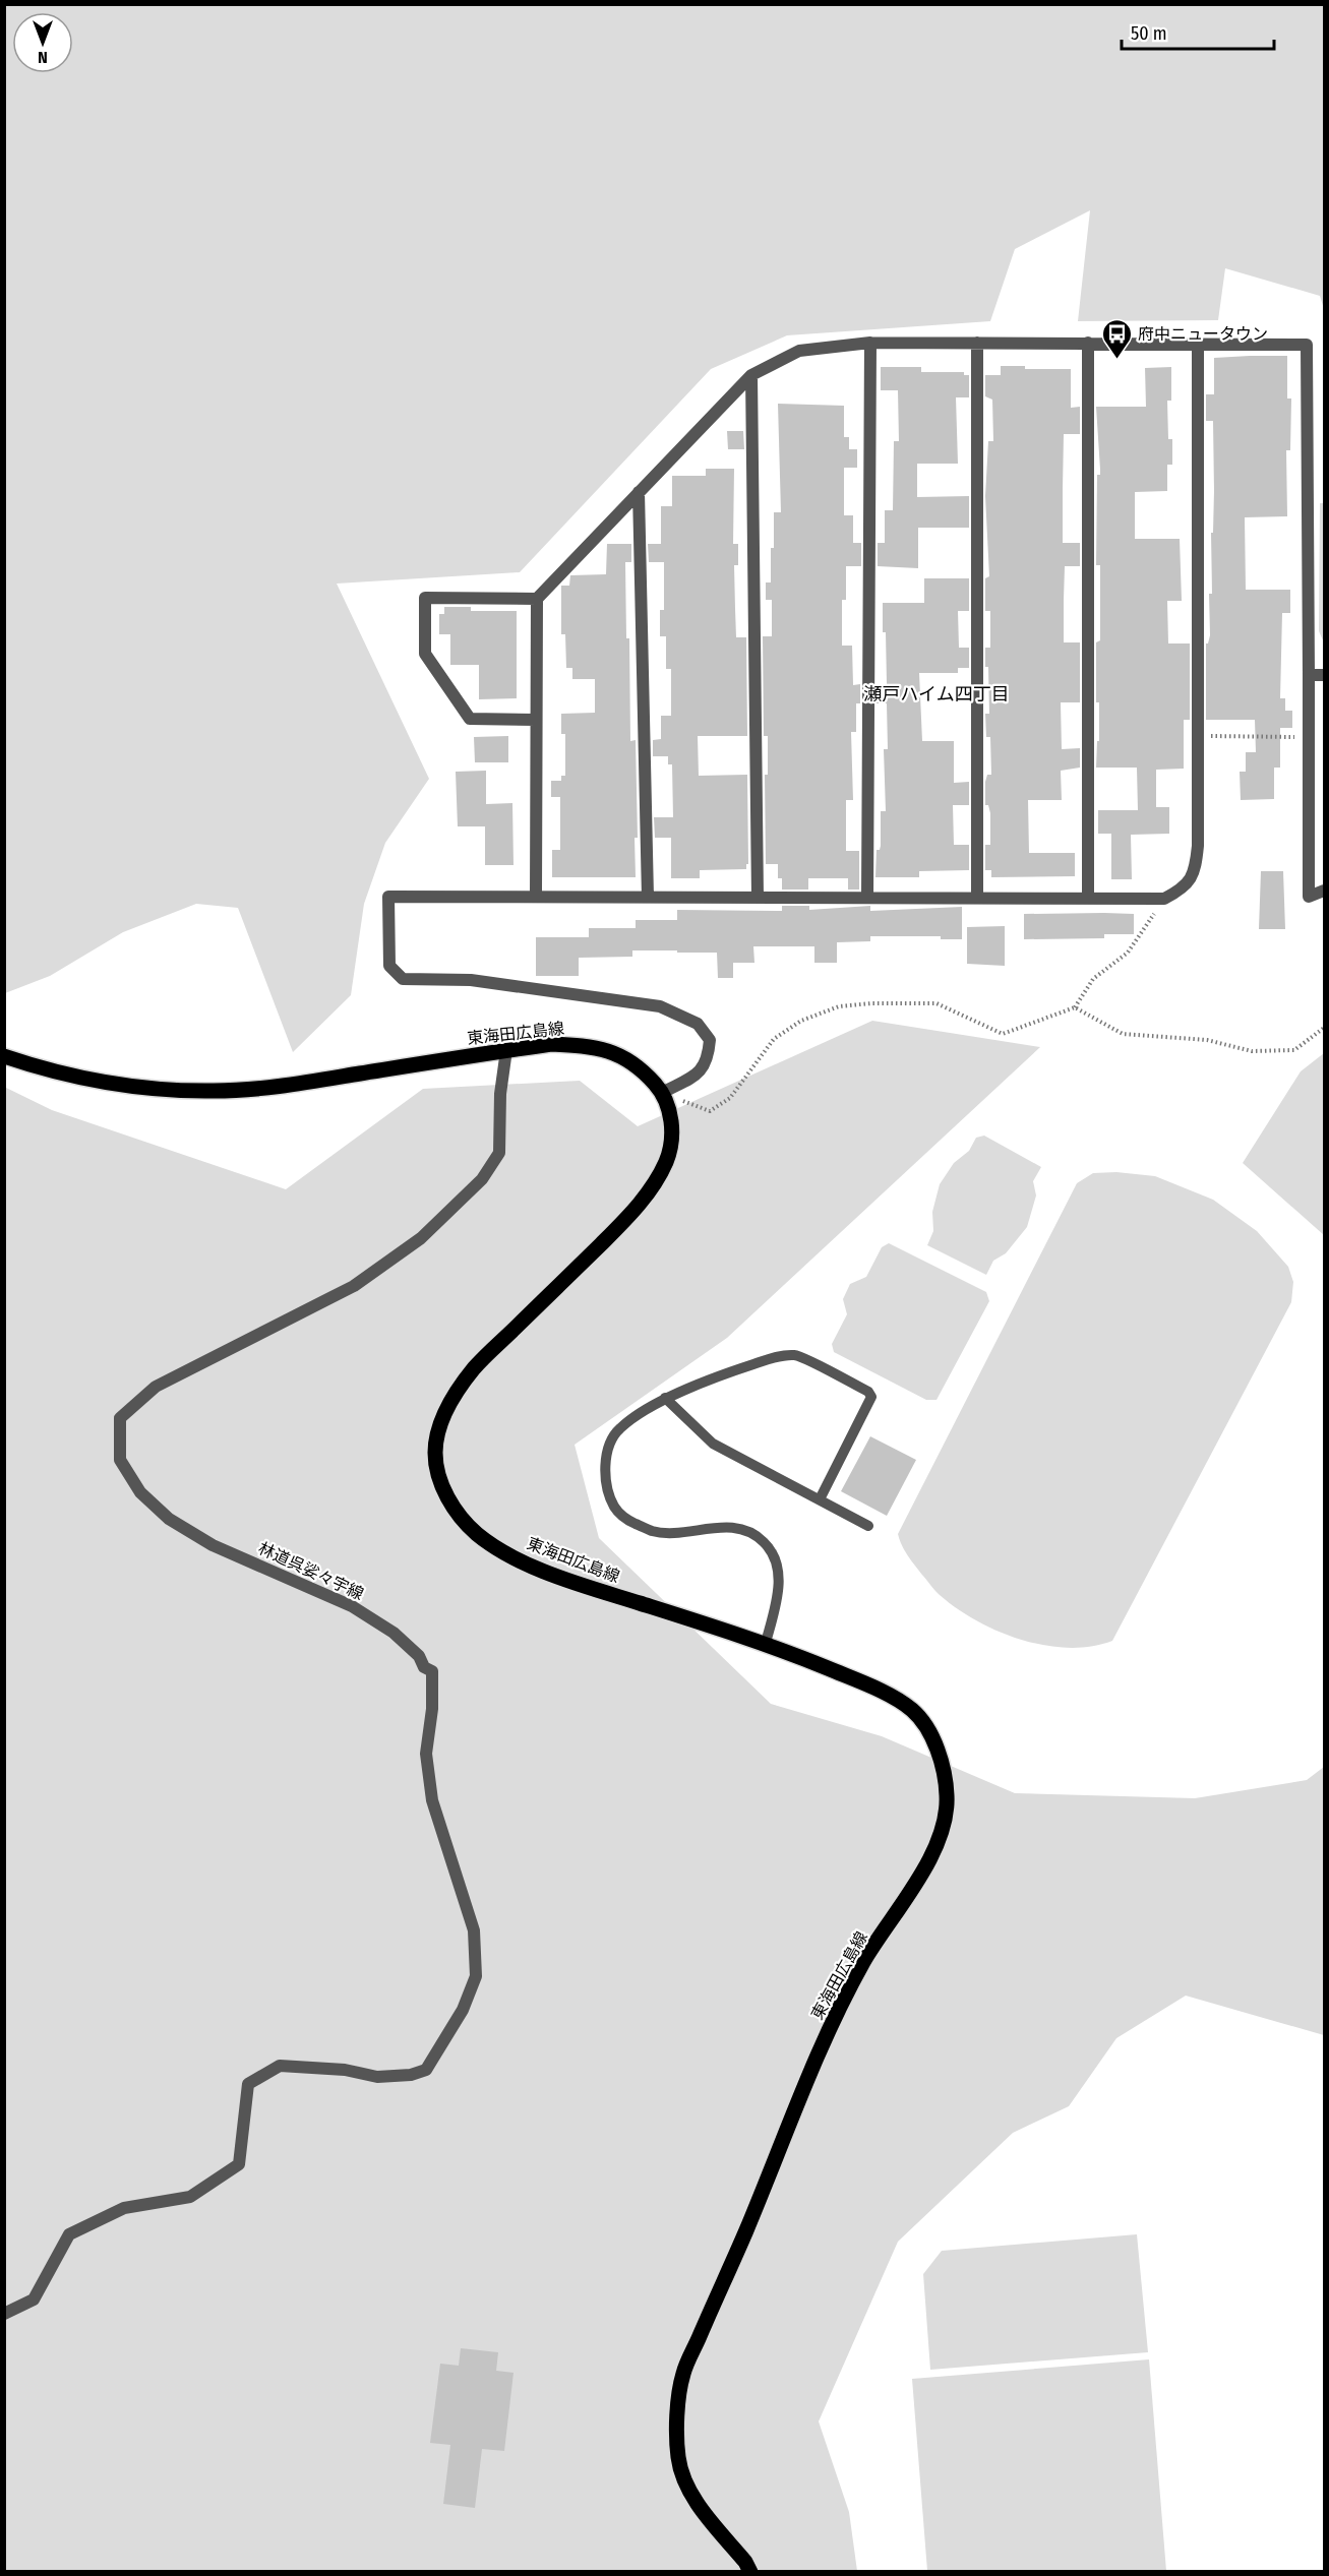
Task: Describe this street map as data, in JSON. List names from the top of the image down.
{
  "streets": {
    "main road": ["東海田広島線"],
    "street": ["林道呉娑々宇線"]
  },
  "crossings": [
    ["東海田広島線", "林道呉娑々宇線"]
  ],
  "districts": ["瀬戸ハイム四丁目"],
  "places": {
    "bus stop": ["府中ニュータウン"]
  },
  "scale_bar": "50 m",
  "north": "bottom"
}
